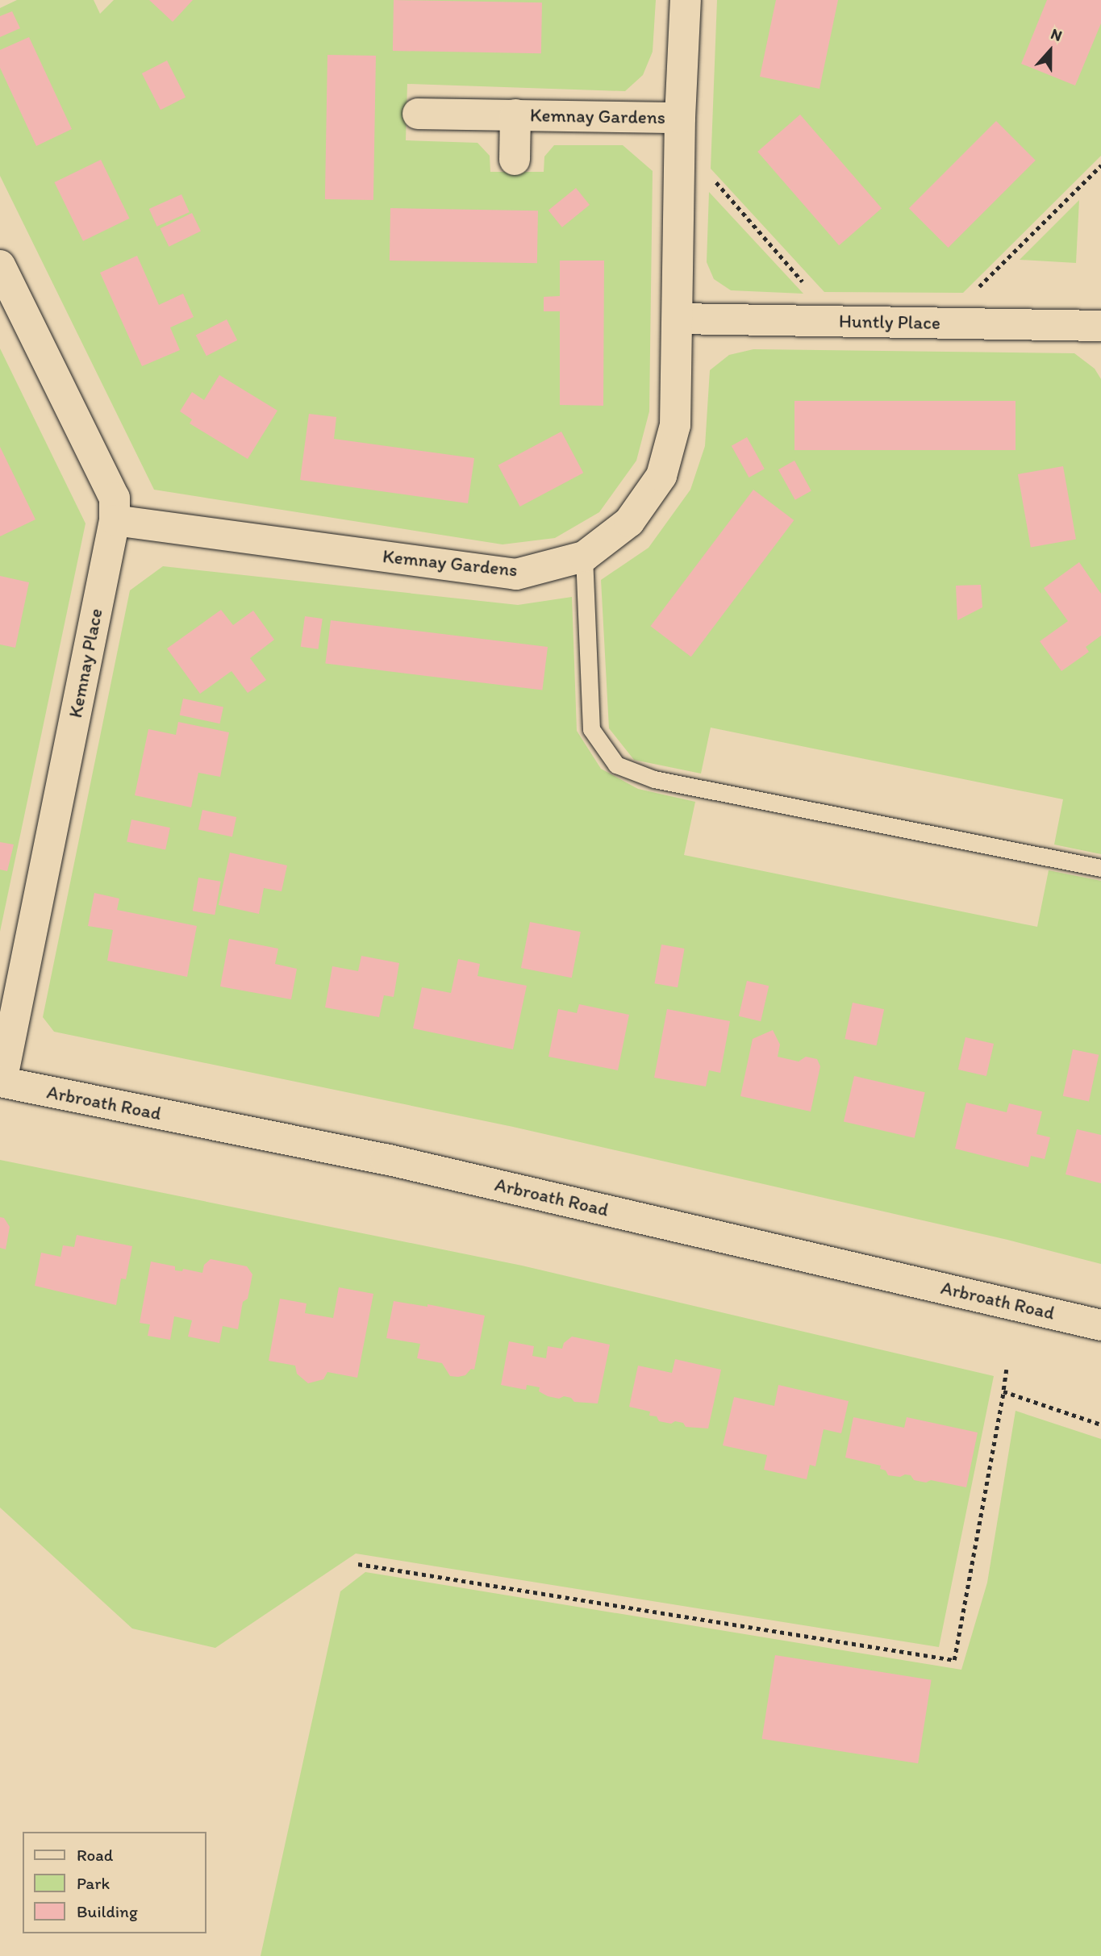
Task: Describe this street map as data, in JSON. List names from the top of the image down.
{
  "streets": {
    "street": [
      "Kemnay Gardens",
      "Huntly Place",
      "Kemnay Place",
      "Arbroath Road"
    ]
  },
  "crossings": [
    ["Kemnay Gardens", "Huntly Place"],
    ["Kemnay Gardens", "Kemnay Place"],
    ["Kemnay Place", "Arbroath Road"]
  ],
  "legend": ["Road", "Park", "Building"],
  "north": "top"
}
